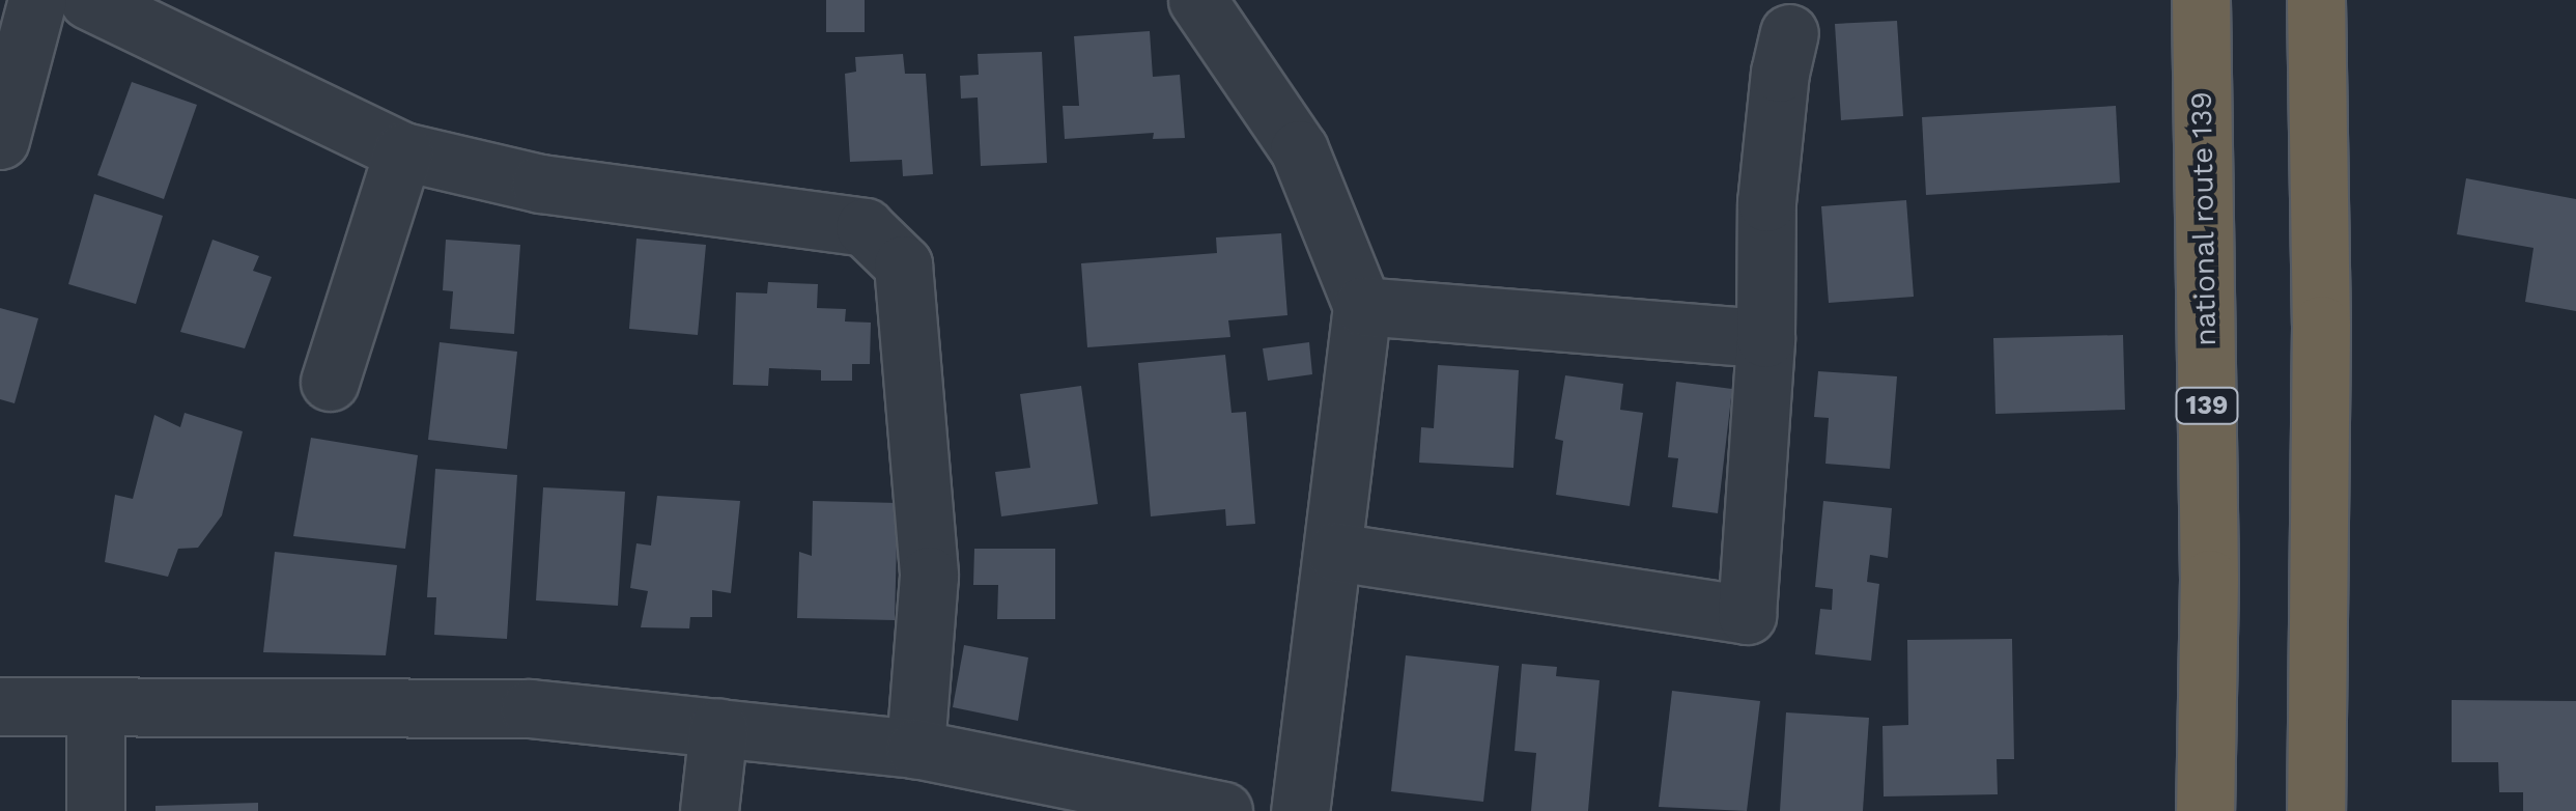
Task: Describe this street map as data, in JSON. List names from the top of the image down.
{
  "streets": {
    "highway": ["national route 139", "139"]
  }
}
